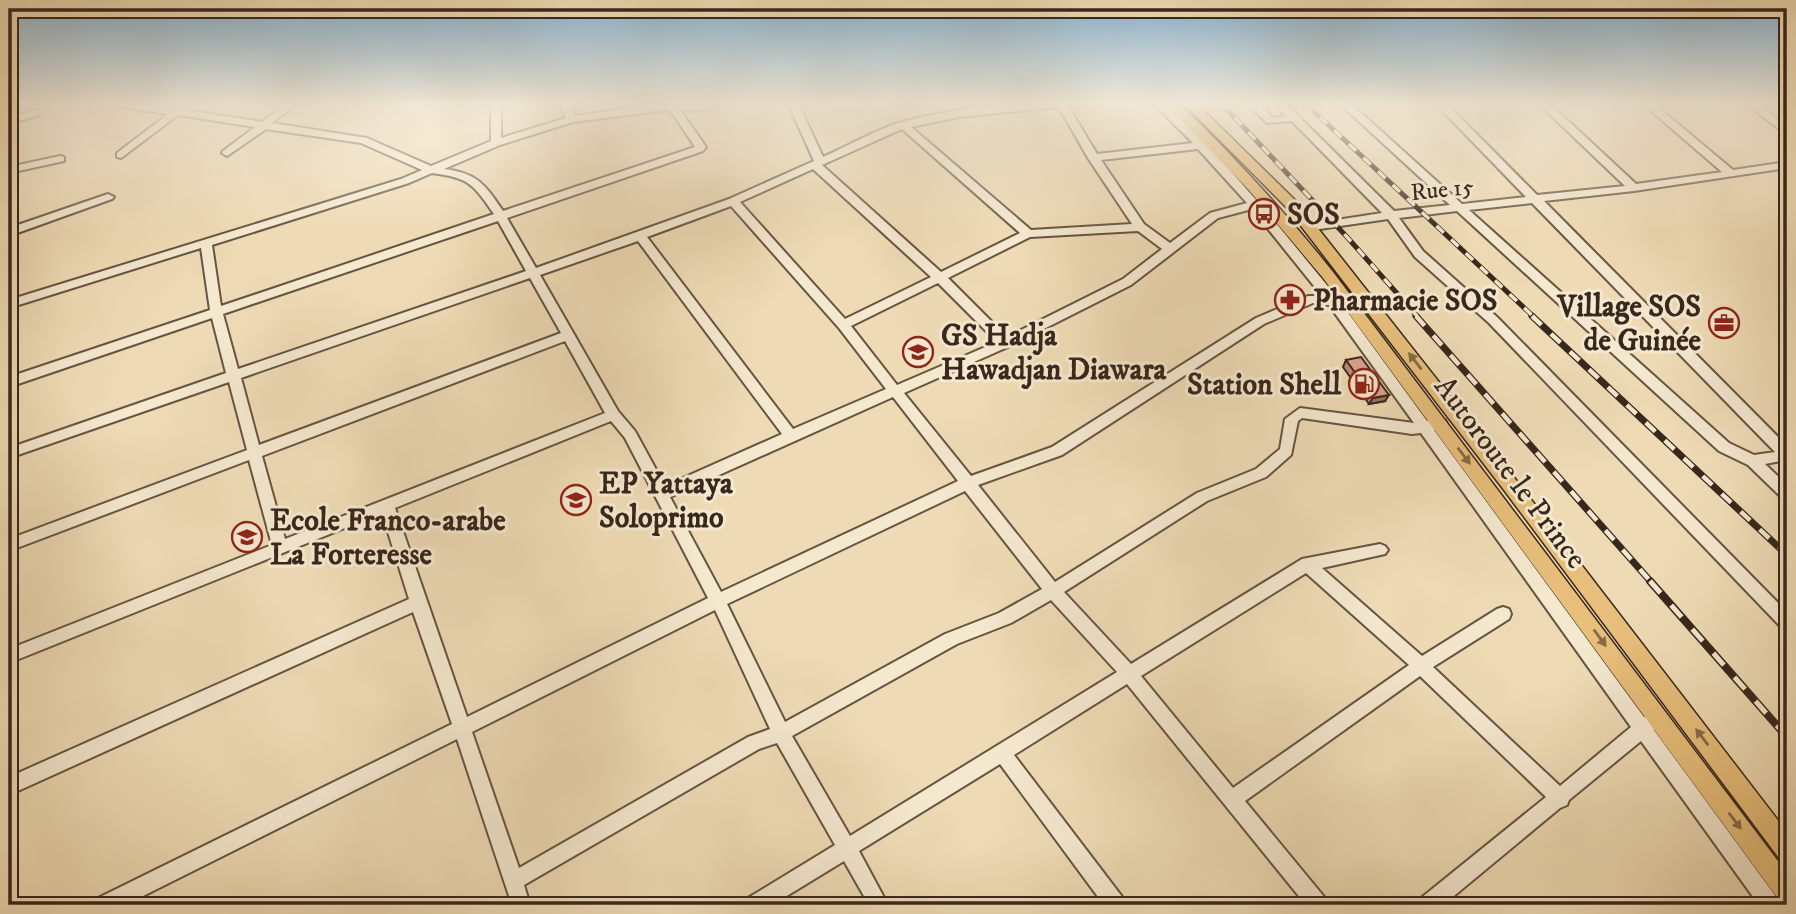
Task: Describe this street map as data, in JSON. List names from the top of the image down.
{
  "streets": {
    "main road": ["Autoroute le Prince"],
    "street": ["Rue 15"]
  },
  "crossings": [
    ["Rue 15", "Autoroute le Prince"]
  ],
  "places": {
    "bus stop": ["SOS"],
    "pharmacy": ["Pharmacie SOS"],
    "office": ["Village SOS de Guinée"],
    "school or university": ["GS Hadja Hawadjan Diawara", "EP Yattaya Soloprimo", "Ecole Franco-arabe La Forteresse"],
    "fuel station": ["Station Shell"]
  }
}
